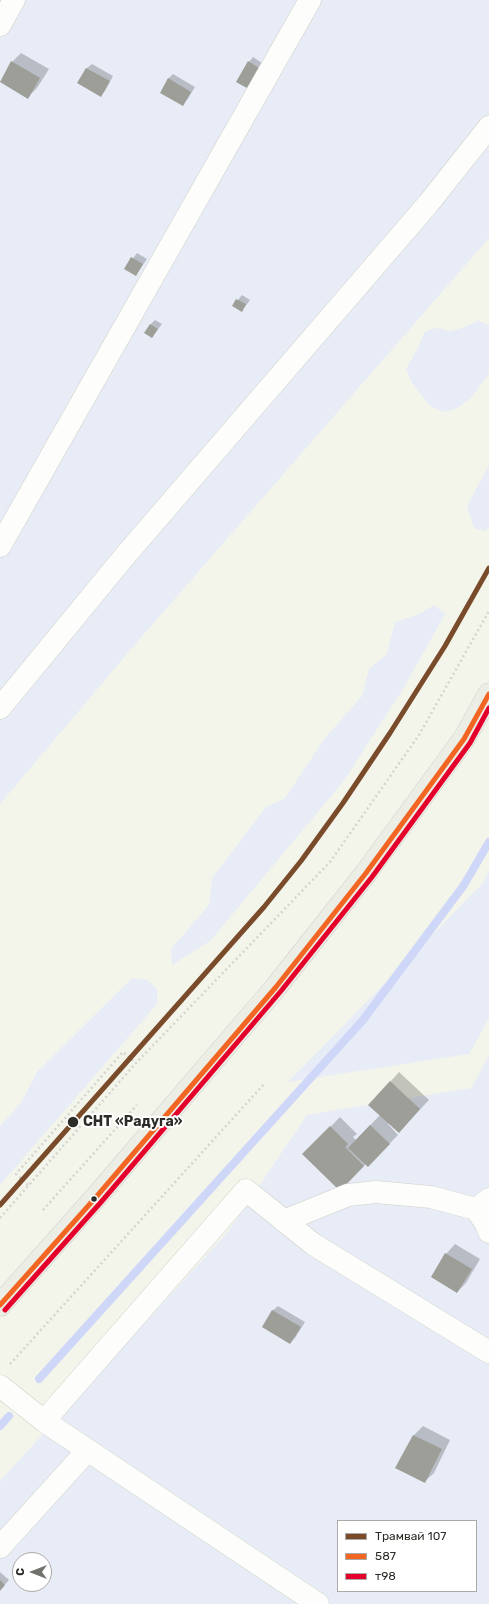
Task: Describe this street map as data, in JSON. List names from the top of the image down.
{
  "places": ["СНТ «Радуга»"],
  "lines": ["tram line 107", "transit line 587", "transit line т98"],
  "legend": ["Трамвай 107", "587", "т98"],
  "north": "left"
}
